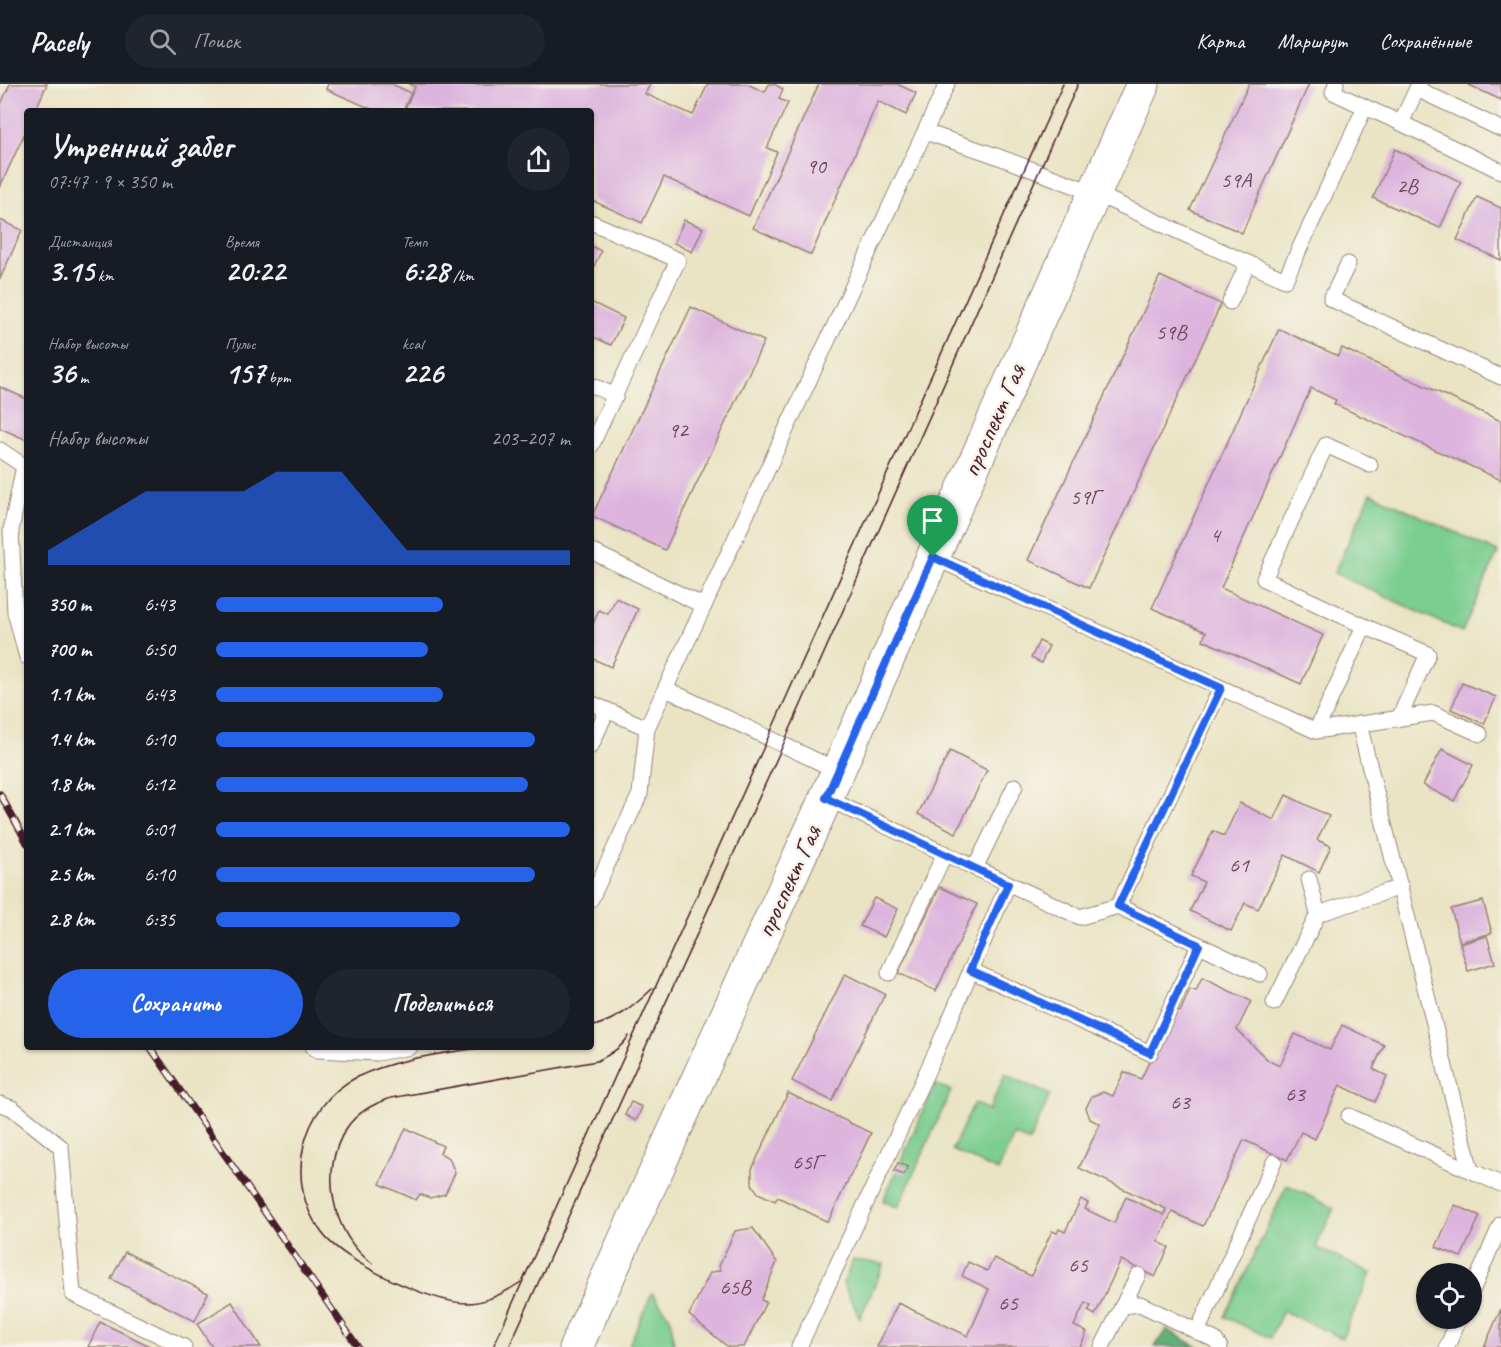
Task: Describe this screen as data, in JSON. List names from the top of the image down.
{
  "streets": {
    "main road": ["проспект Гая"]
  },
  "house_numbers": [
    "90",
    "59А",
    "2В",
    "59В",
    "92",
    "59Г",
    "4",
    "61",
    "63",
    "63",
    "65Г",
    "65",
    "65В",
    "65"
  ],
  "page": {
    "header": "Pacely",
    "search": "Поиск",
    "nav": ["Карта", "Маршрут", "Сохранённые"],
    "heading": ["Утренний забег", "07:47 · 9 × 350 m"],
    "stats": [
      ["Дистанция", "3.15 km"],
      ["Время", "20:22"],
      ["Темп", "6:28 /km"],
      ["Набор высоты", "36 m"],
      ["Пульс", "157 bpm"],
      ["kcal", "226"]
    ],
    "chart": ["Набор высоты", "203–207 m"],
    "list": [
      {
        "name": "350 m",
        "note": "6:43"
      },
      {
        "name": "700 m",
        "note": "6:50"
      },
      {
        "name": "1.1 km",
        "note": "6:43"
      },
      {
        "name": "1.4 km",
        "note": "6:10"
      },
      {
        "name": "1.8 km",
        "note": "6:12"
      },
      {
        "name": "2.1 km",
        "note": "6:01"
      },
      {
        "name": "2.5 km",
        "note": "6:10"
      },
      {
        "name": "2.8 km",
        "note": "6:35"
      }
    ],
    "buttons": ["Сохранить", "Поделиться"]
  }
}
